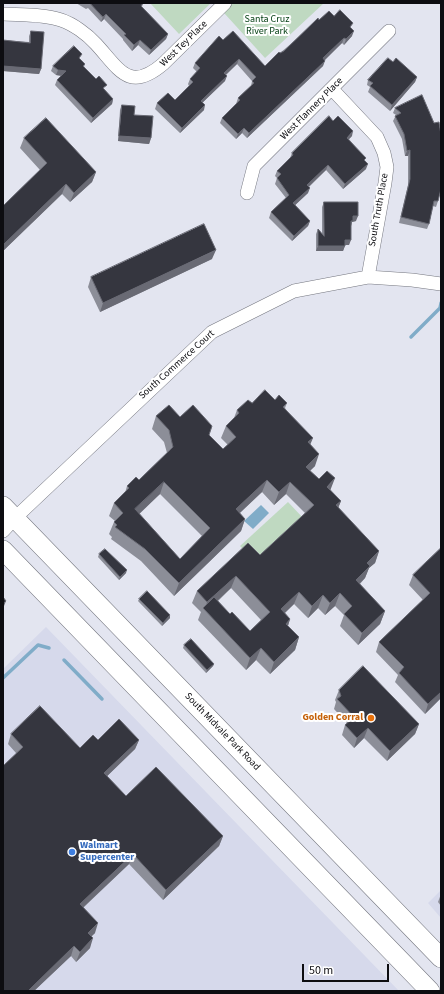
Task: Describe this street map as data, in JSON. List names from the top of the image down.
{
  "streets": {
    "main road": ["South Midvale Park Road"],
    "street": [
      "West Tey Place",
      "West Flannery Place",
      "South Truth Place",
      "South Commerce Court"
    ]
  },
  "crossings": [
    ["West Flannery Place", "South Truth Place"],
    ["South Truth Place", "South Commerce Court"],
    ["South Commerce Court", "South Midvale Park Road"]
  ],
  "parks": ["Santa Cruz River Park"],
  "places": ["Golden Corral", "Walmart Supercenter"],
  "scale_bar": "50 m"
}
